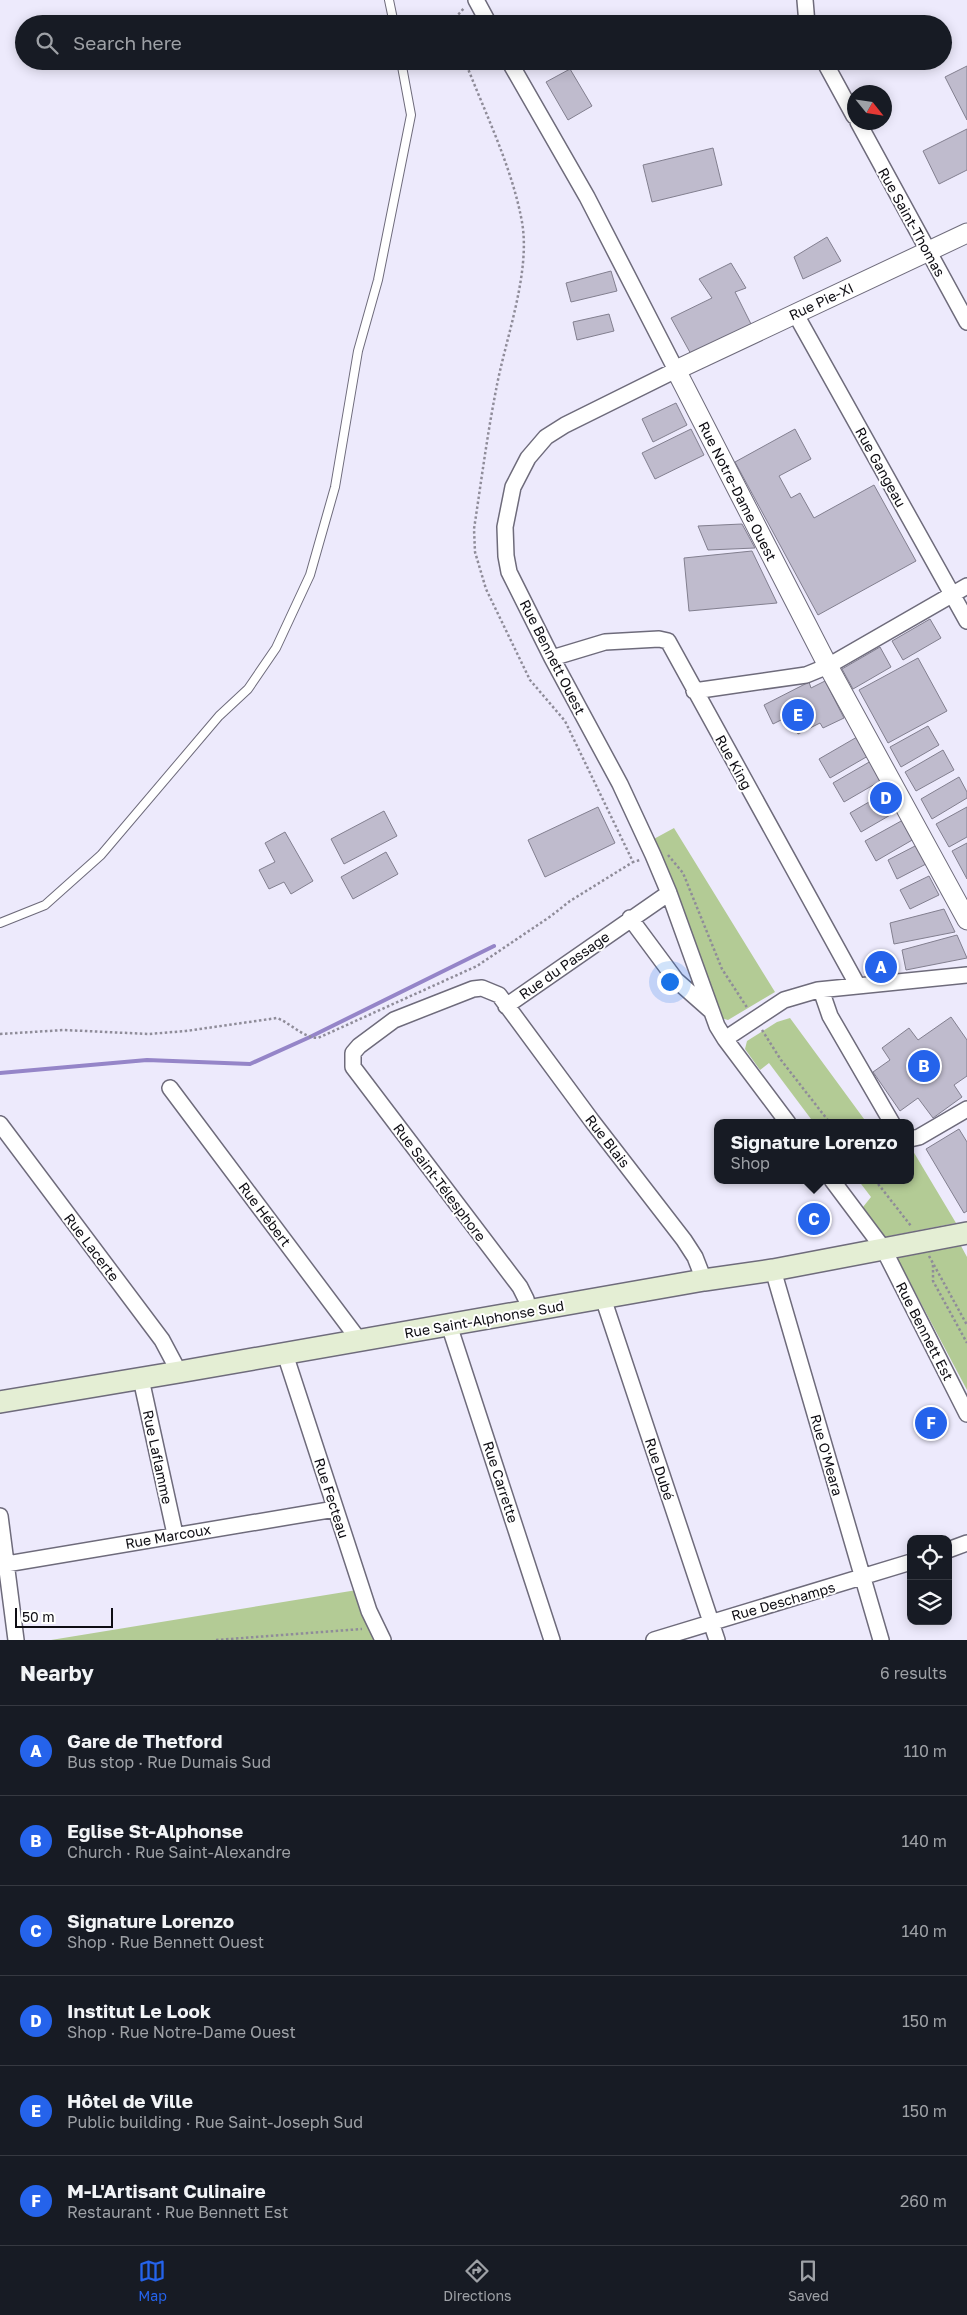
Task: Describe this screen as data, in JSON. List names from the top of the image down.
{
  "streets": {
    "main road": ["Rue Saint-Alphonse Sud"],
    "street": [
      "Rue Saint-Thomas",
      "Rue Pie-XI",
      "Rue Gangeau",
      "Rue Notre-Dame Ouest",
      "Rue Bennett Ouest",
      "Rue King",
      "Rue du Passage",
      "Rue Blais",
      "Rue Saint-Télesphore",
      "Rue Hébert",
      "Rue Lacerte",
      "Rue Bennett Est",
      "Rue O'Meara",
      "Rue Laflamme",
      "Rue Dubé",
      "Rue Carrette",
      "Rue Fecteau",
      "Rue Marcoux",
      "Rue Deschamps"
    ]
  },
  "crossings": [
    ["Rue Saint-Thomas", "Rue Pie-XI"],
    ["Rue Pie-XI", "Rue Gangeau"],
    ["Rue Pie-XI", "Rue Notre-Dame Ouest"],
    ["Rue Pie-XI", "Rue Bennett Ouest"],
    ["Rue Notre-Dame Ouest", "Rue Bennett Ouest"],
    ["Rue Bennett Ouest", "Rue King"],
    ["Rue Bennett Ouest", "Rue du Passage"],
    ["Rue du Passage", "Rue Blais"],
    ["Rue du Passage", "Rue Saint-Télesphore"],
    ["Rue Blais", "Rue Saint-Alphonse Sud"],
    ["Rue Saint-Télesphore", "Rue Saint-Alphonse Sud"],
    ["Rue Hébert", "Rue Saint-Alphonse Sud"],
    ["Rue Lacerte", "Rue Saint-Alphonse Sud"],
    ["Rue Saint-Alphonse Sud", "Rue Bennett Est"],
    ["Rue Saint-Alphonse Sud", "Rue O'Meara"],
    ["Rue Saint-Alphonse Sud", "Rue Laflamme"],
    ["Rue Saint-Alphonse Sud", "Rue Dubé"],
    ["Rue Saint-Alphonse Sud", "Rue Carrette"],
    ["Rue Saint-Alphonse Sud", "Rue Fecteau"],
    ["Rue O'Meara", "Rue Deschamps"],
    ["Rue Laflamme", "Rue Marcoux"],
    ["Rue Dubé", "Rue Deschamps"],
    ["Rue Fecteau", "Rue Marcoux"]
  ],
  "scale_bar": "50 m",
  "north": "bottom right",
  "page": {
    "search": "Search here",
    "pins": [
      "E",
      "D",
      "A",
      "B",
      "C",
      "F"
    ],
    "popup": ["Signature Lorenzo", "Shop"],
    "scale": "50 m",
    "heading": ["Nearby", "6 results"],
    "list": [
      {
        "mark": "A",
        "name": "Gare de Thetford",
        "note": "Bus stop · Rue Dumais Sud",
        "value": "110 m"
      },
      {
        "mark": "B",
        "name": "Eglise St-Alphonse",
        "note": "Church · Rue Saint-Alexandre",
        "value": "140 m"
      },
      {
        "mark": "C",
        "name": "Signature Lorenzo",
        "note": "Shop · Rue Bennett Ouest",
        "value": "140 m"
      },
      {
        "mark": "D",
        "name": "Institut Le Look",
        "note": "Shop · Rue Notre-Dame Ouest",
        "value": "150 m"
      },
      {
        "mark": "E",
        "name": "Hôtel de Ville",
        "note": "Public building · Rue Saint-Joseph Sud",
        "value": "150 m"
      },
      {
        "mark": "F",
        "name": "M-L'Artisant Culinaire",
        "note": "Restaurant · Rue Bennett Est",
        "value": "260 m"
      }
    ],
    "nav": ["Map", "Directions", "Saved"]
  }
}
